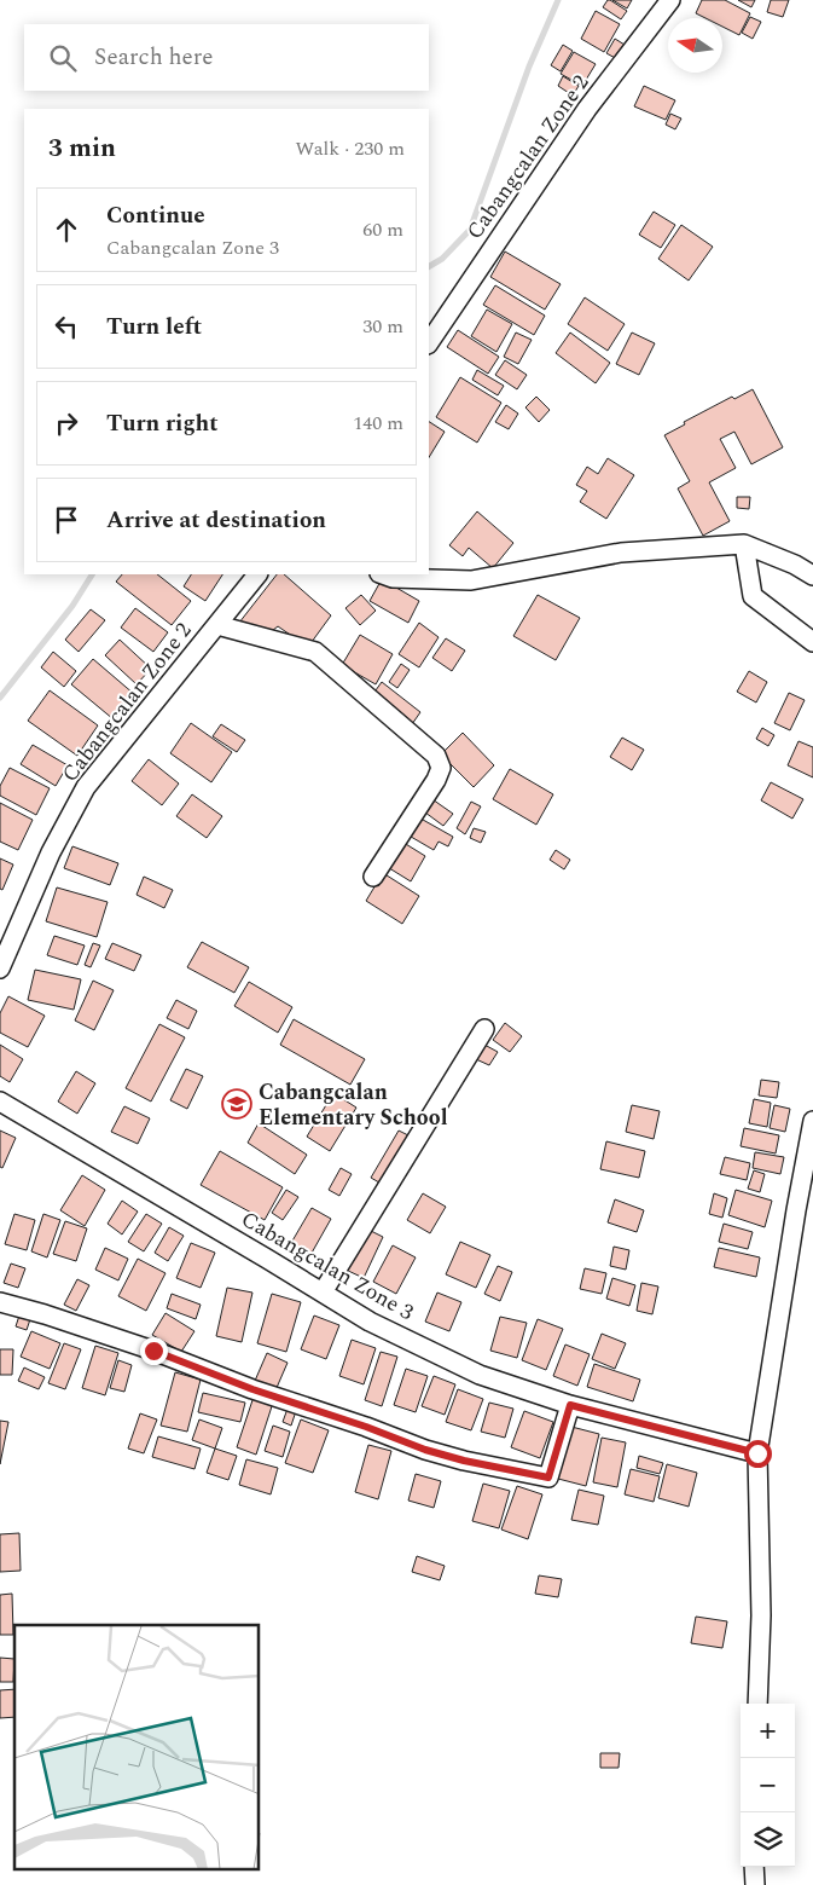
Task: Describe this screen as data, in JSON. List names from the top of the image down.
{
  "streets": {
    "street": ["Cabangcalan Zone 2", "Cabangcalan Zone 3"]
  },
  "places": {
    "school or university": ["Cabangcalan Elementary School"]
  },
  "north": "left",
  "page": {
    "search": "Search here",
    "heading": ["3 min", "Walk · 230 m"],
    "list": [
      ["Continue", "Cabangcalan Zone 3", "60 m"],
      ["Turn left", "30 m"],
      ["Turn right", "140 m"],
      "Arrive at destination"
    ],
    "map_buttons": ["+", "−"]
  }
}
